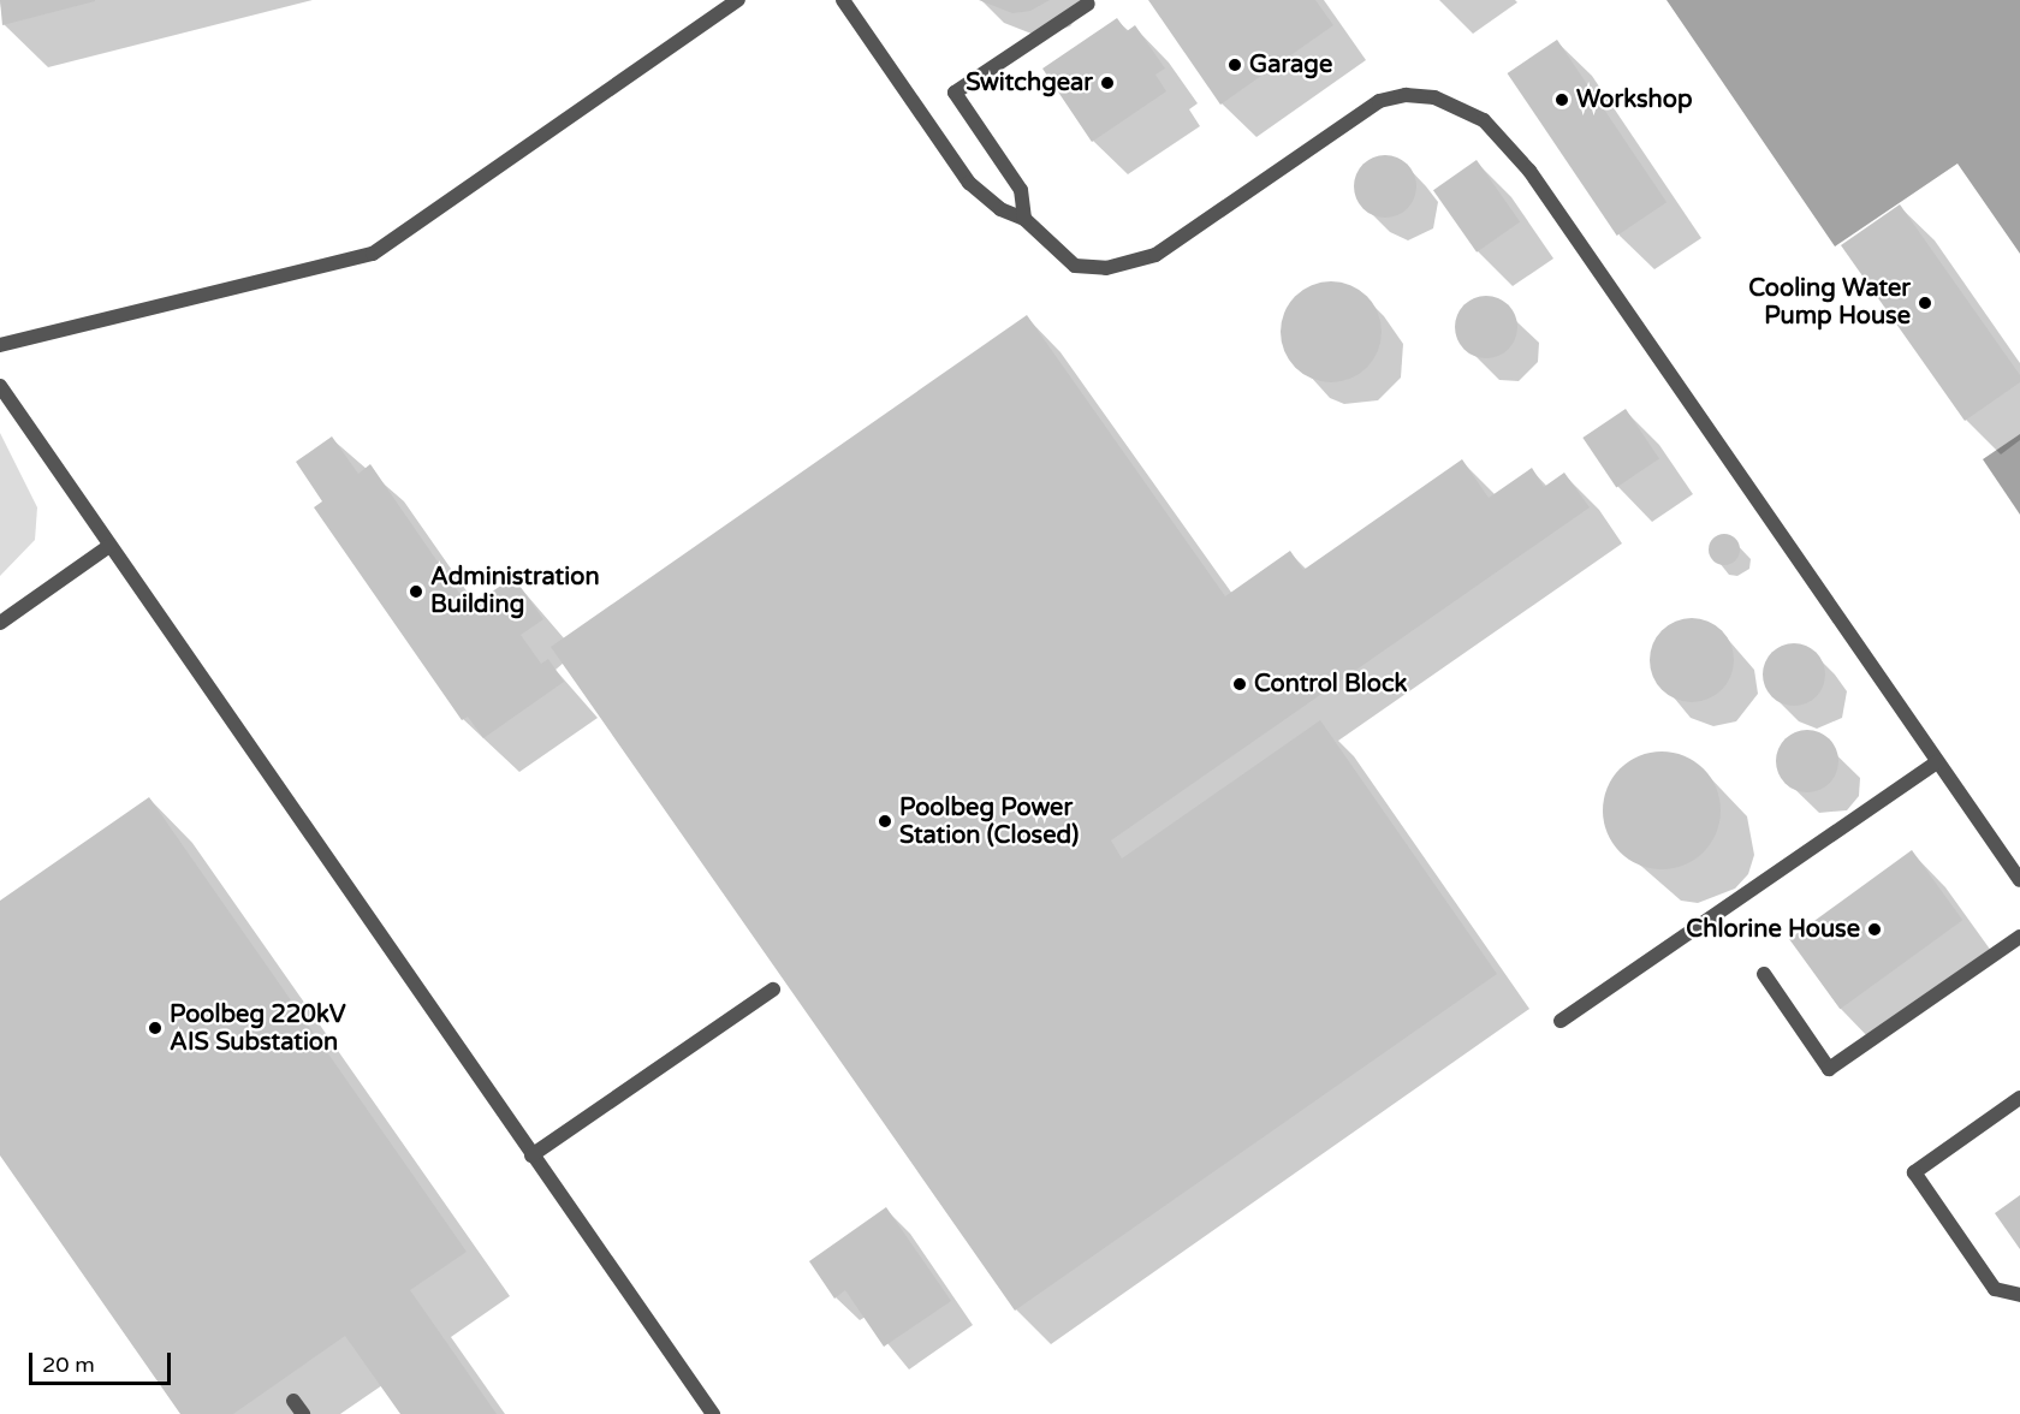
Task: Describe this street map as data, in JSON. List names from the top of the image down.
{
  "places": [
    "Garage",
    "Switchgear",
    "Workshop",
    "Cooling Water Pump House",
    "Administration Building",
    "Control Block",
    "Poolbeg Power Station (Closed)",
    "Chlorine House",
    "Poolbeg 220kV AIS Substation"
  ],
  "scale_bar": "20 m"
}
